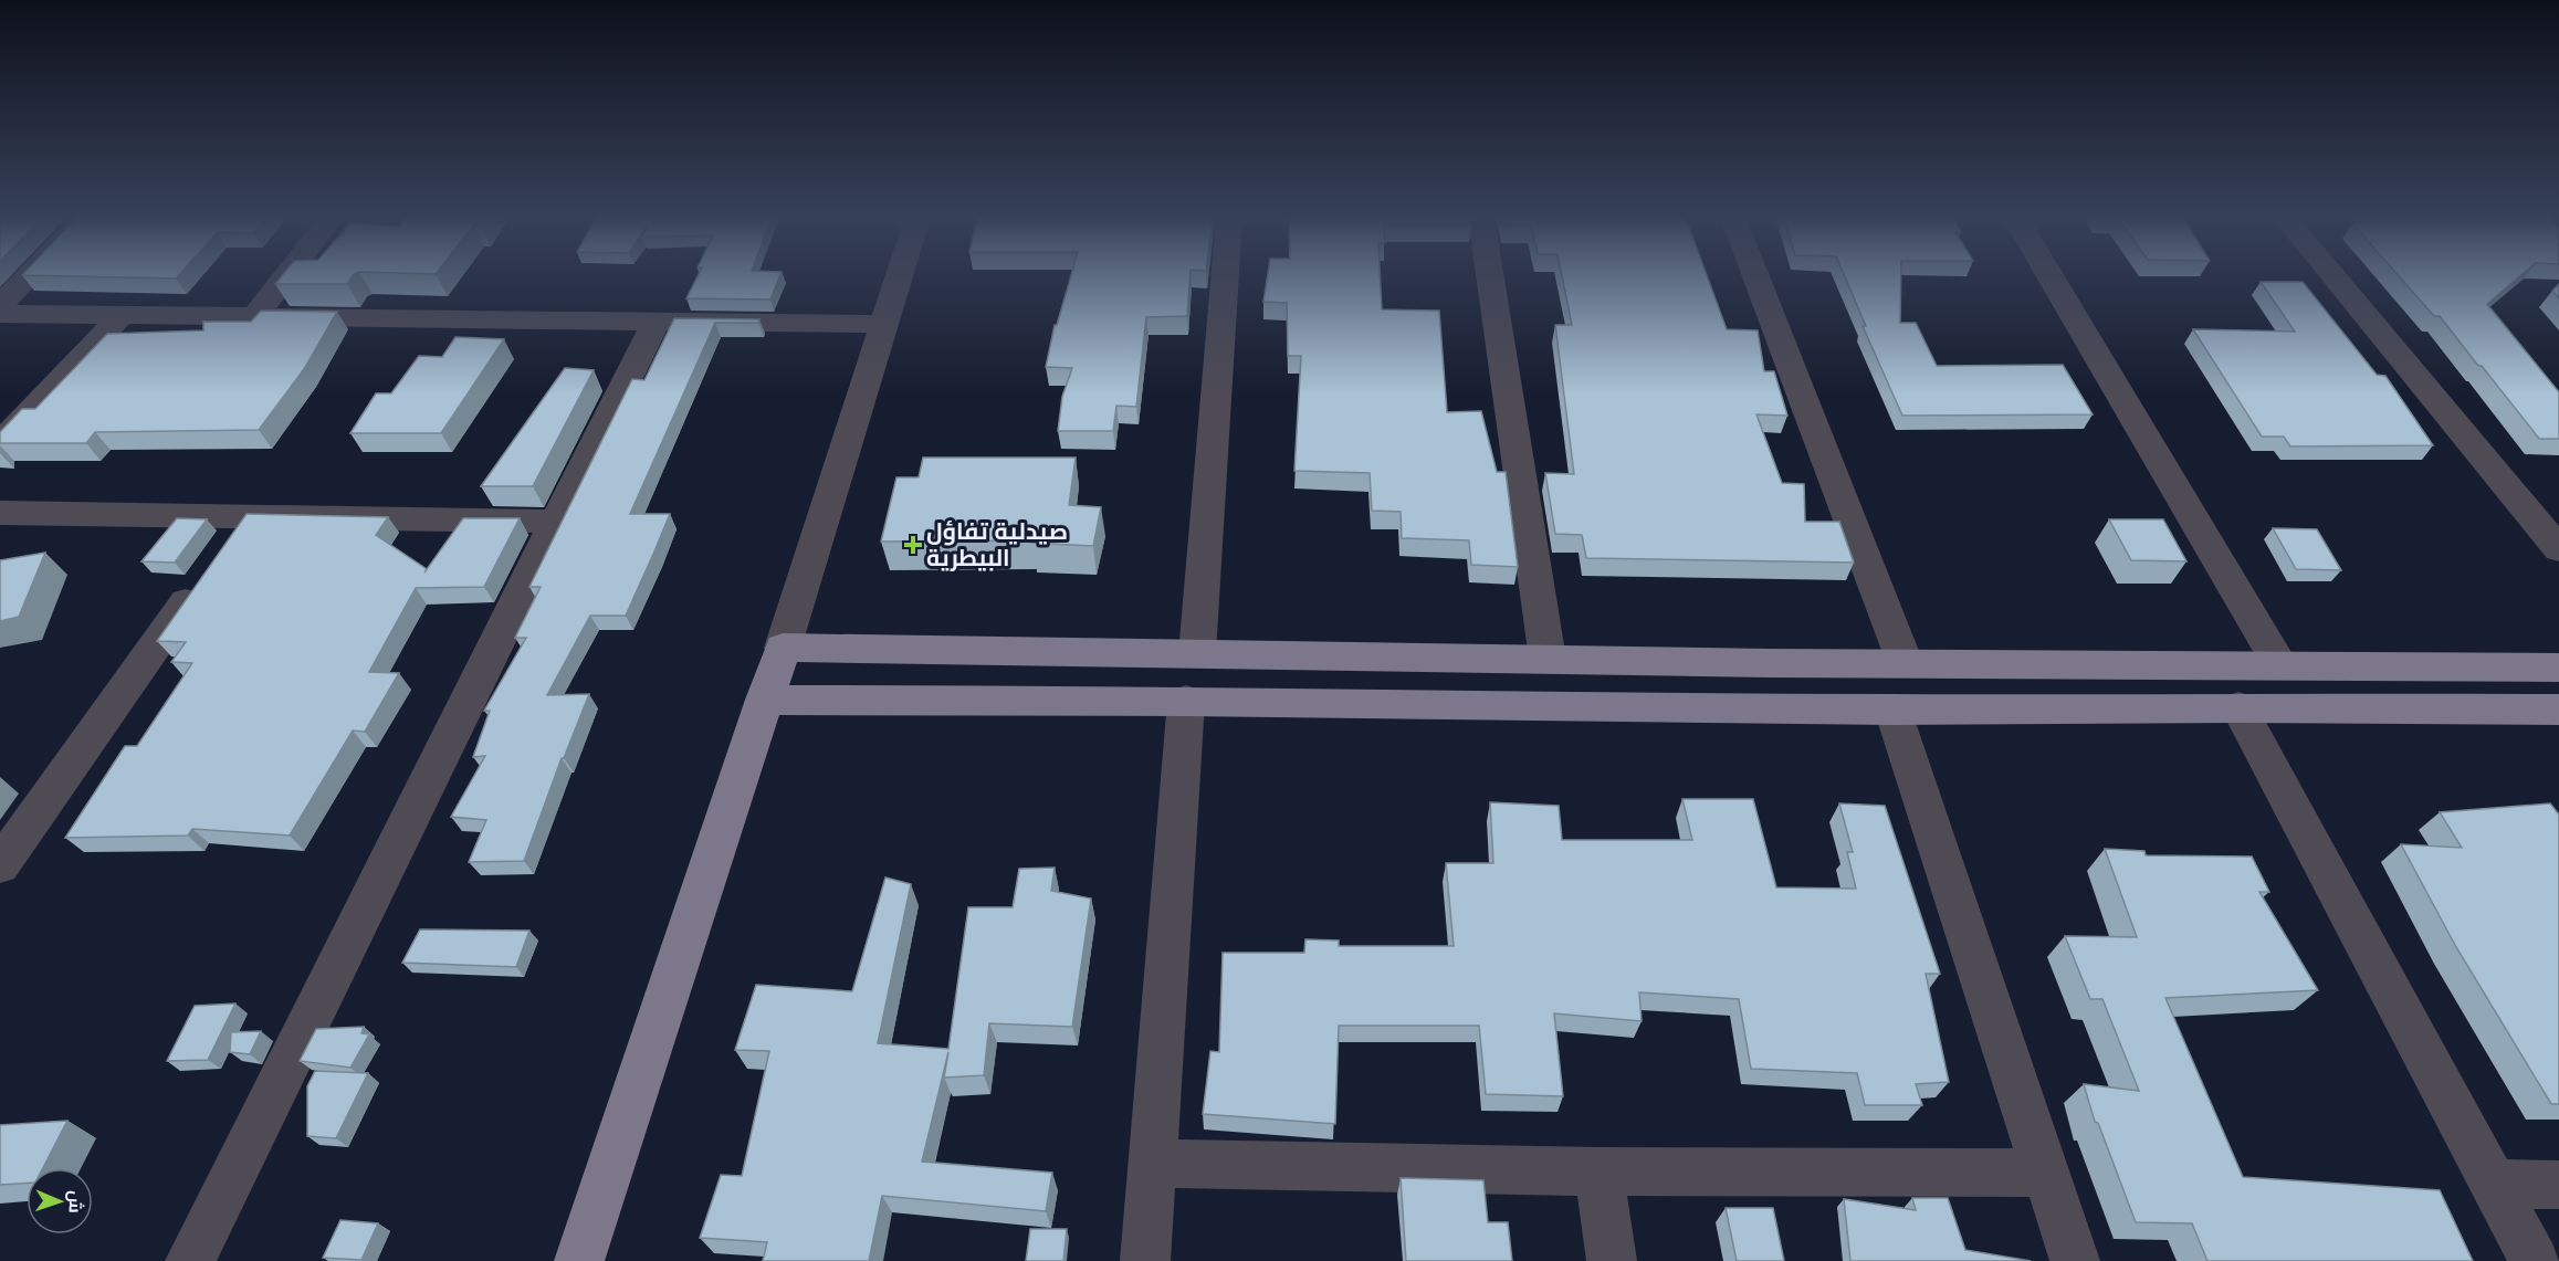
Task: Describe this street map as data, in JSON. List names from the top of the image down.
{
  "places": {
    "health": ["صيدلية تفاؤل البيطرية"]
  },
  "north": "right"
}
